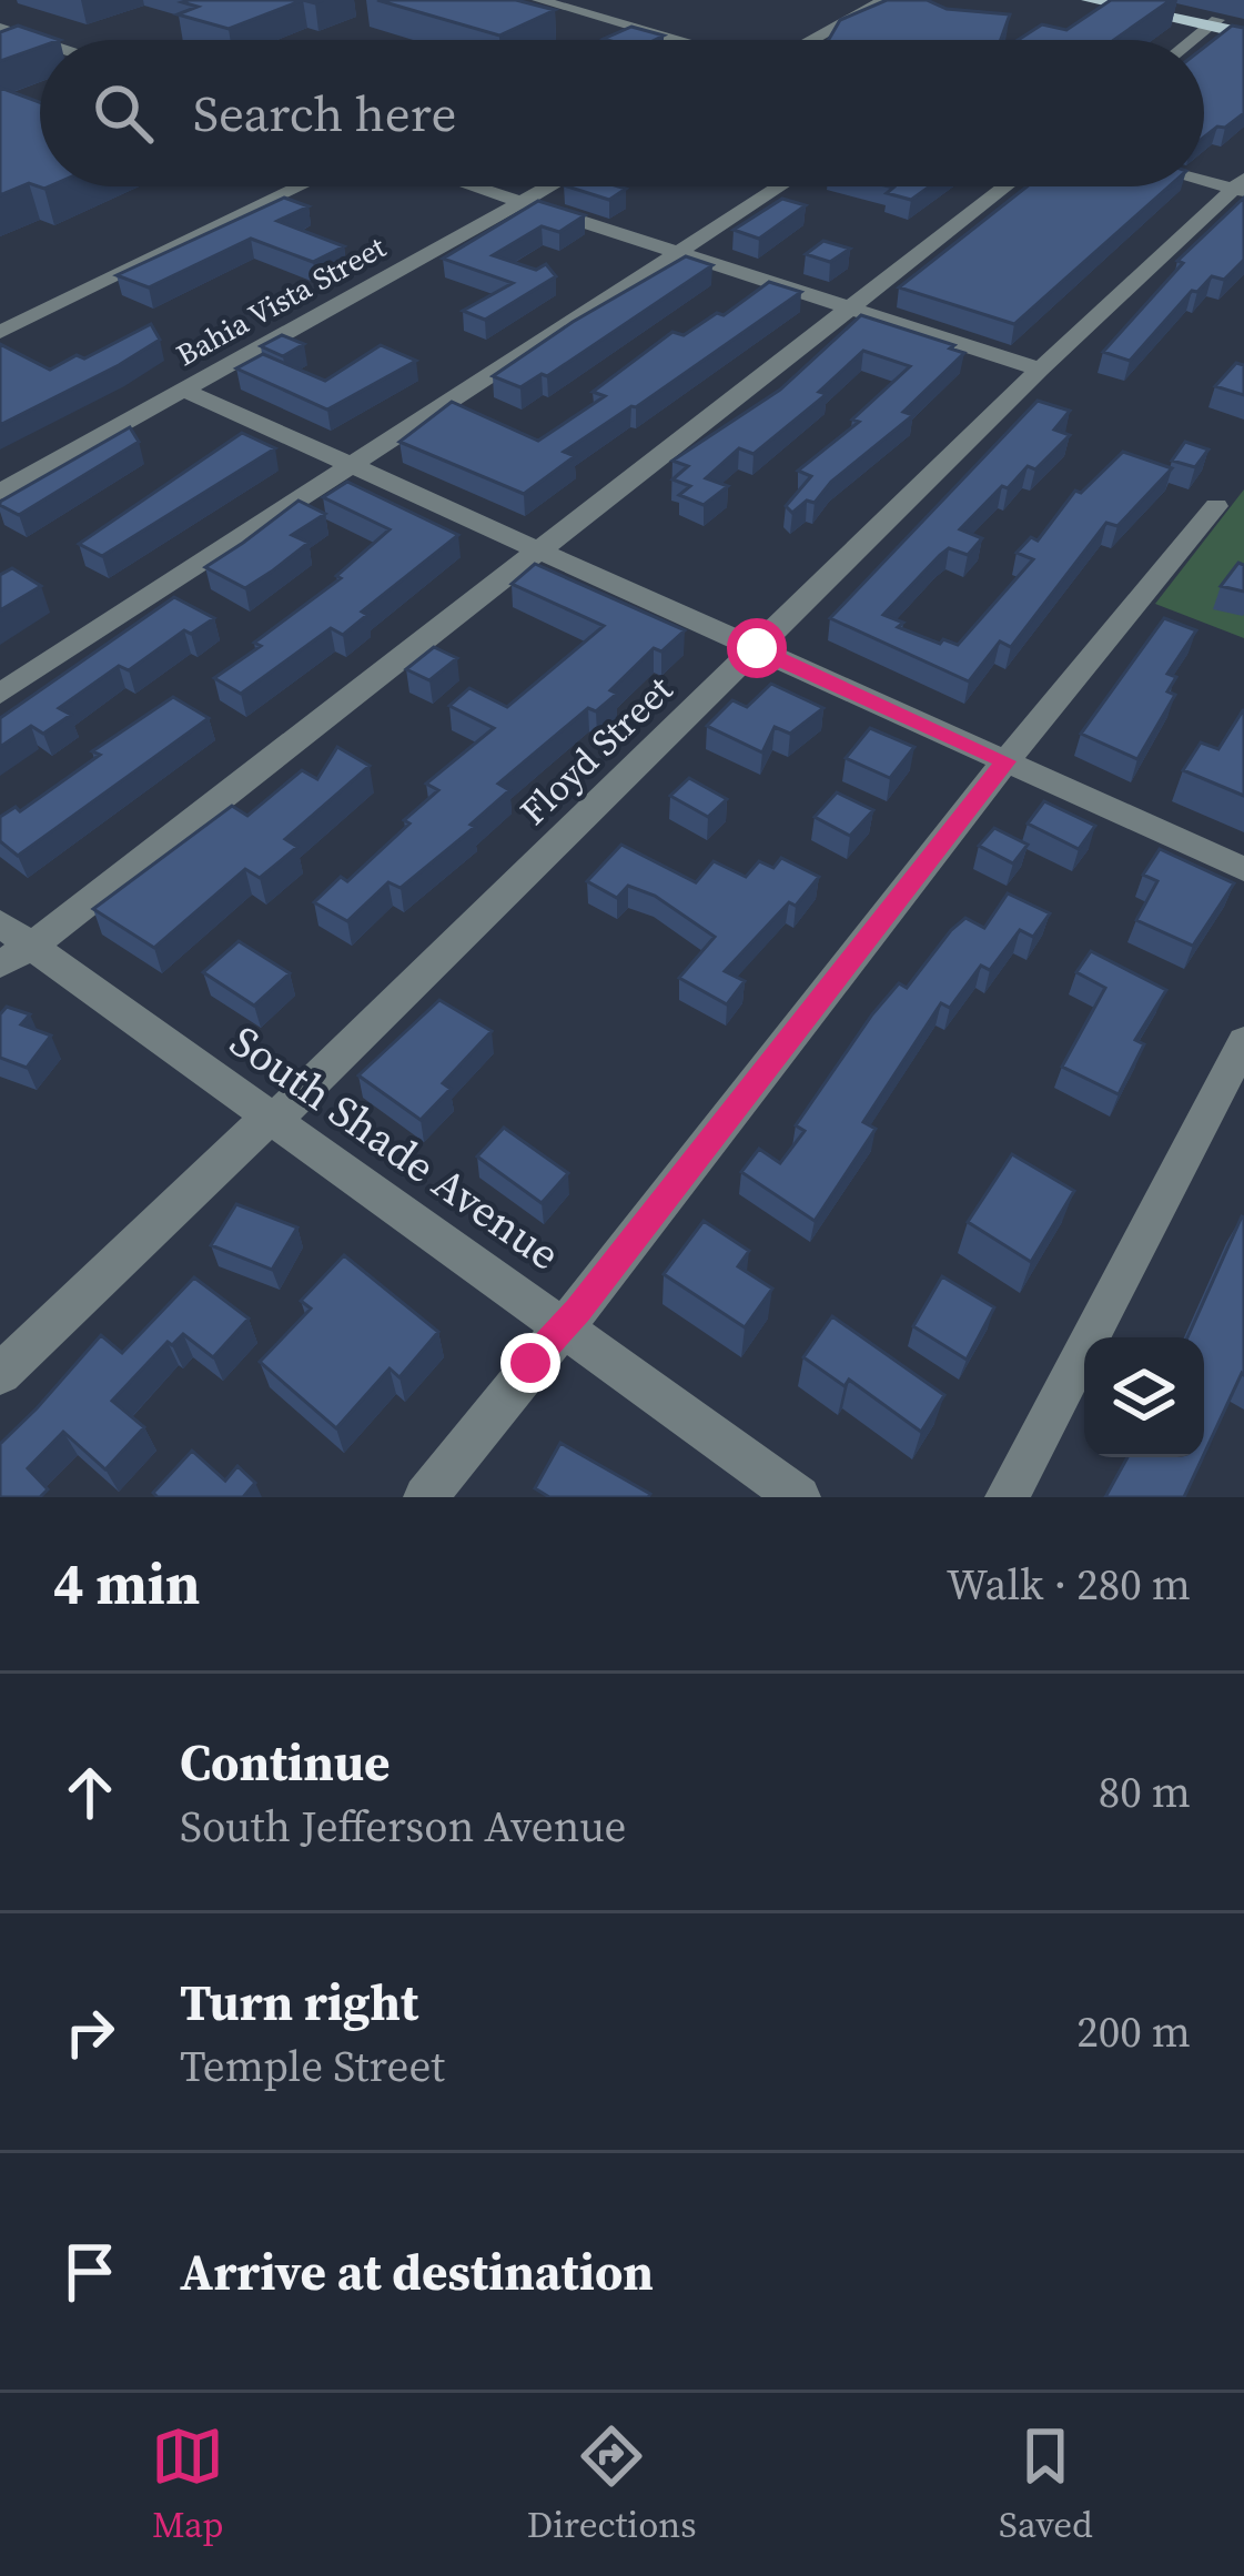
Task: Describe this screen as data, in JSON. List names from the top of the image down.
{
  "streets": {
    "street": ["Bahia Vista Street", "Floyd Street", "South Shade Avenue"]
  },
  "crossings": [
    ["Floyd Street", "South Shade Avenue"]
  ],
  "page": {
    "search": "Search here",
    "heading": ["4 min", "Walk · 280 m"],
    "list": [
      ["Continue", "South Jefferson Avenue", "80 m"],
      ["Turn right", "Temple Street", "200 m"],
      "Arrive at destination"
    ],
    "nav": ["Map", "Directions", "Saved"]
  }
}
